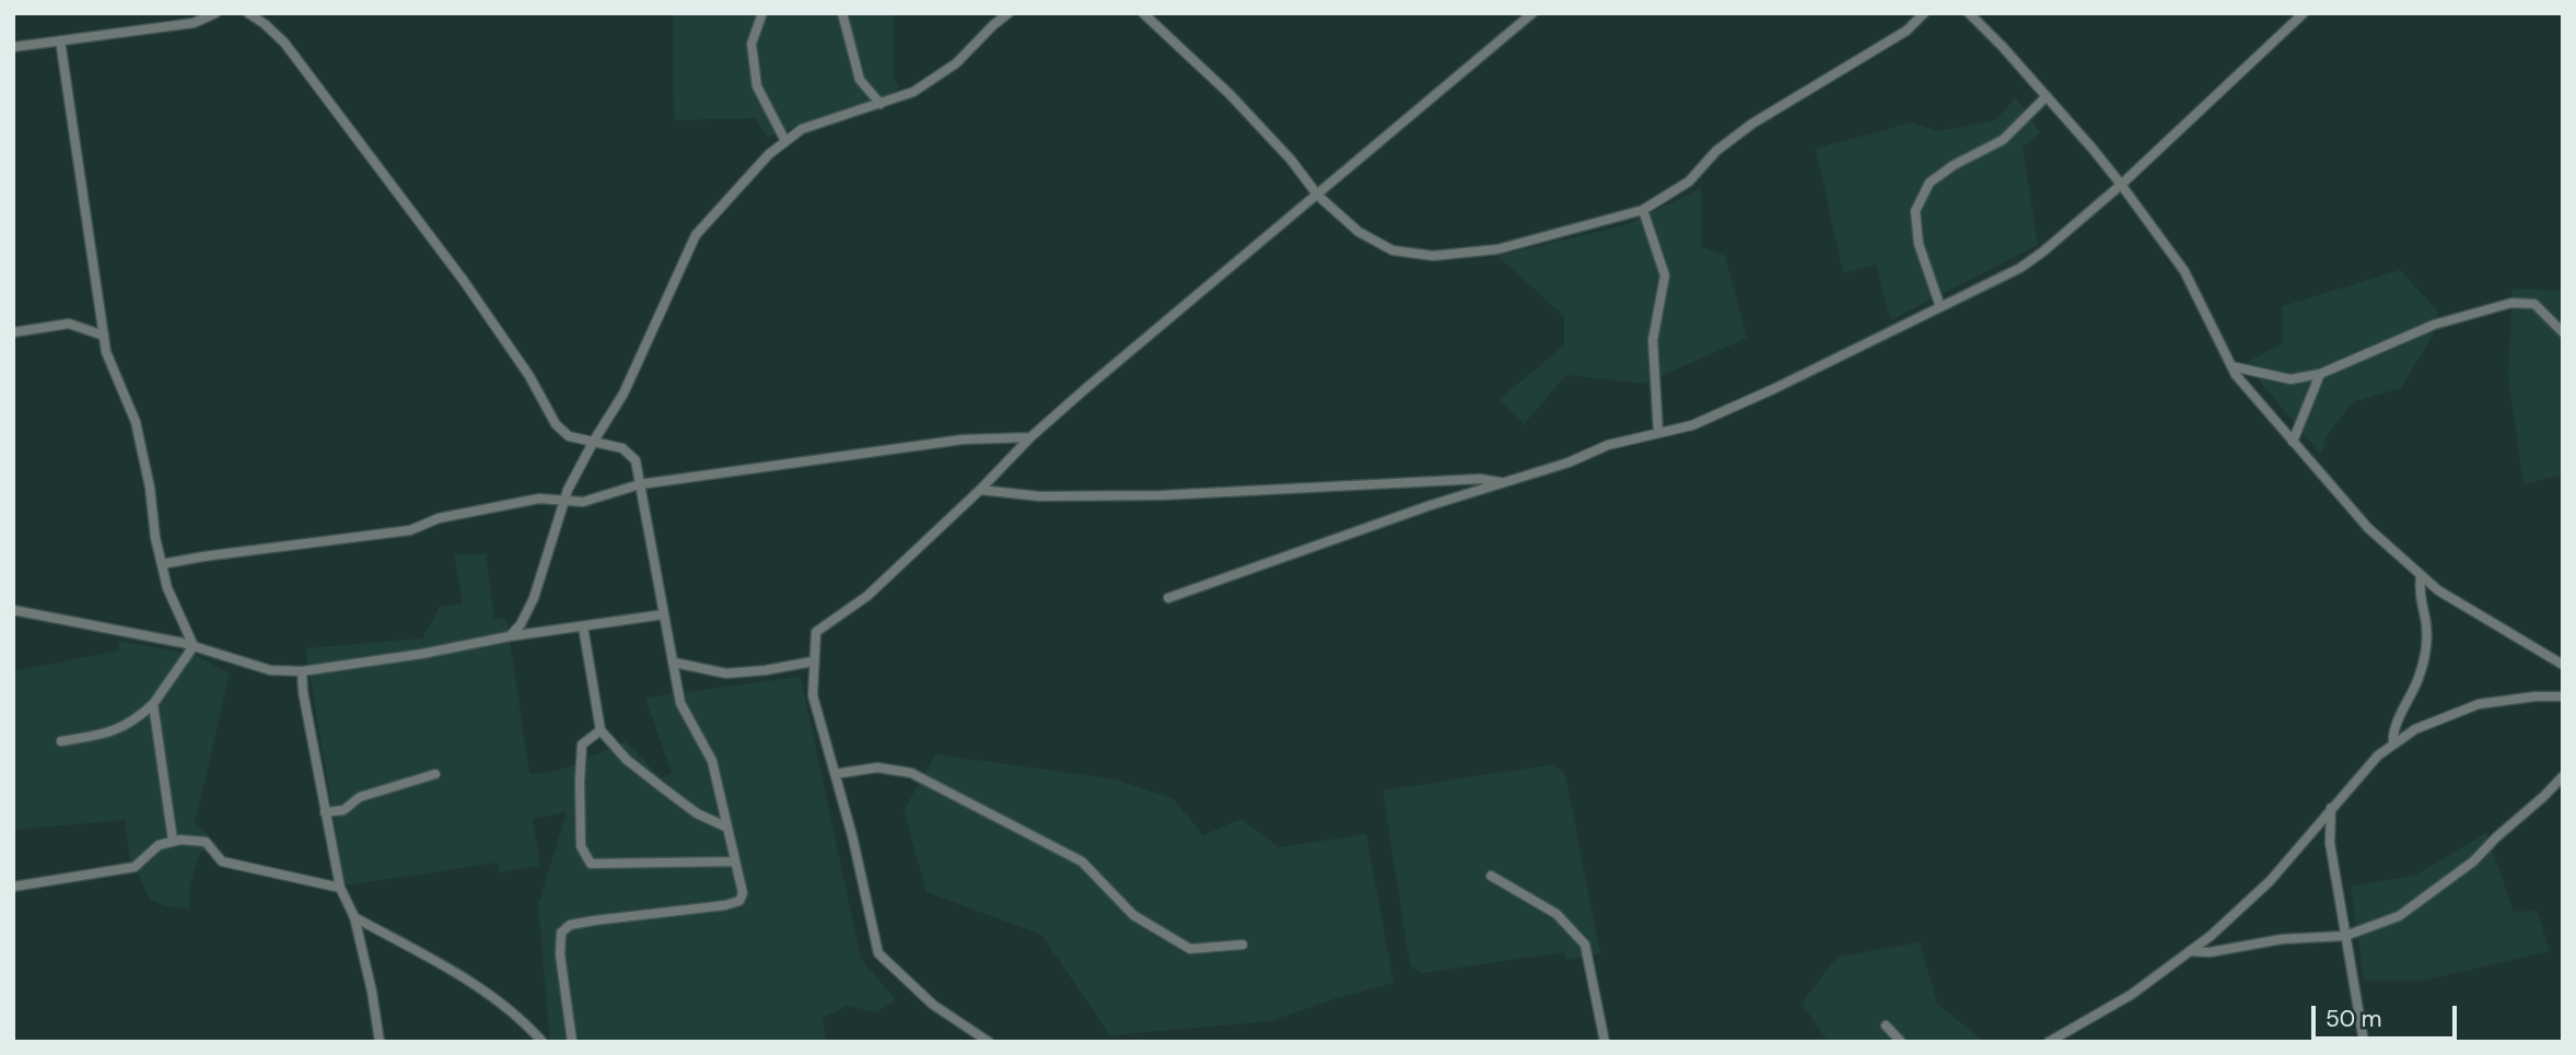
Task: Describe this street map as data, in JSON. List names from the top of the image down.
{
  "scale_bar": "50 m"
}
